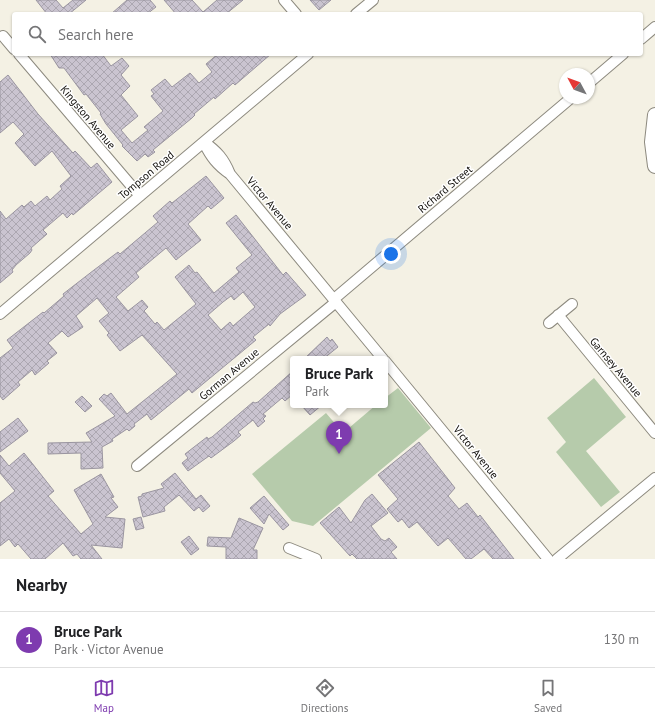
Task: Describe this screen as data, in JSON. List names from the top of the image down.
{
  "streets": {
    "street": [
      "Kingston Avenue",
      "Tompson Road",
      "Richard Street",
      "Victor Avenue",
      "Garnsey Avenue",
      "Gorman Avenue"
    ]
  },
  "crossings": [
    ["Kingston Avenue", "Tompson Road"],
    ["Tompson Road", "Victor Avenue"],
    ["Richard Street", "Victor Avenue"],
    ["Richard Street", "Gorman Avenue"],
    ["Victor Avenue", "Gorman Avenue"]
  ],
  "north": "top left",
  "page": {
    "search": "Search here",
    "popup": ["Bruce Park", "Park"],
    "pins": "1",
    "heading": "Nearby",
    "list": [
      {
        "mark": "1",
        "name": "Bruce Park",
        "note": "Park · Victor Avenue",
        "value": "130 m"
      }
    ],
    "nav": ["Map", "Directions", "Saved"]
  }
}
